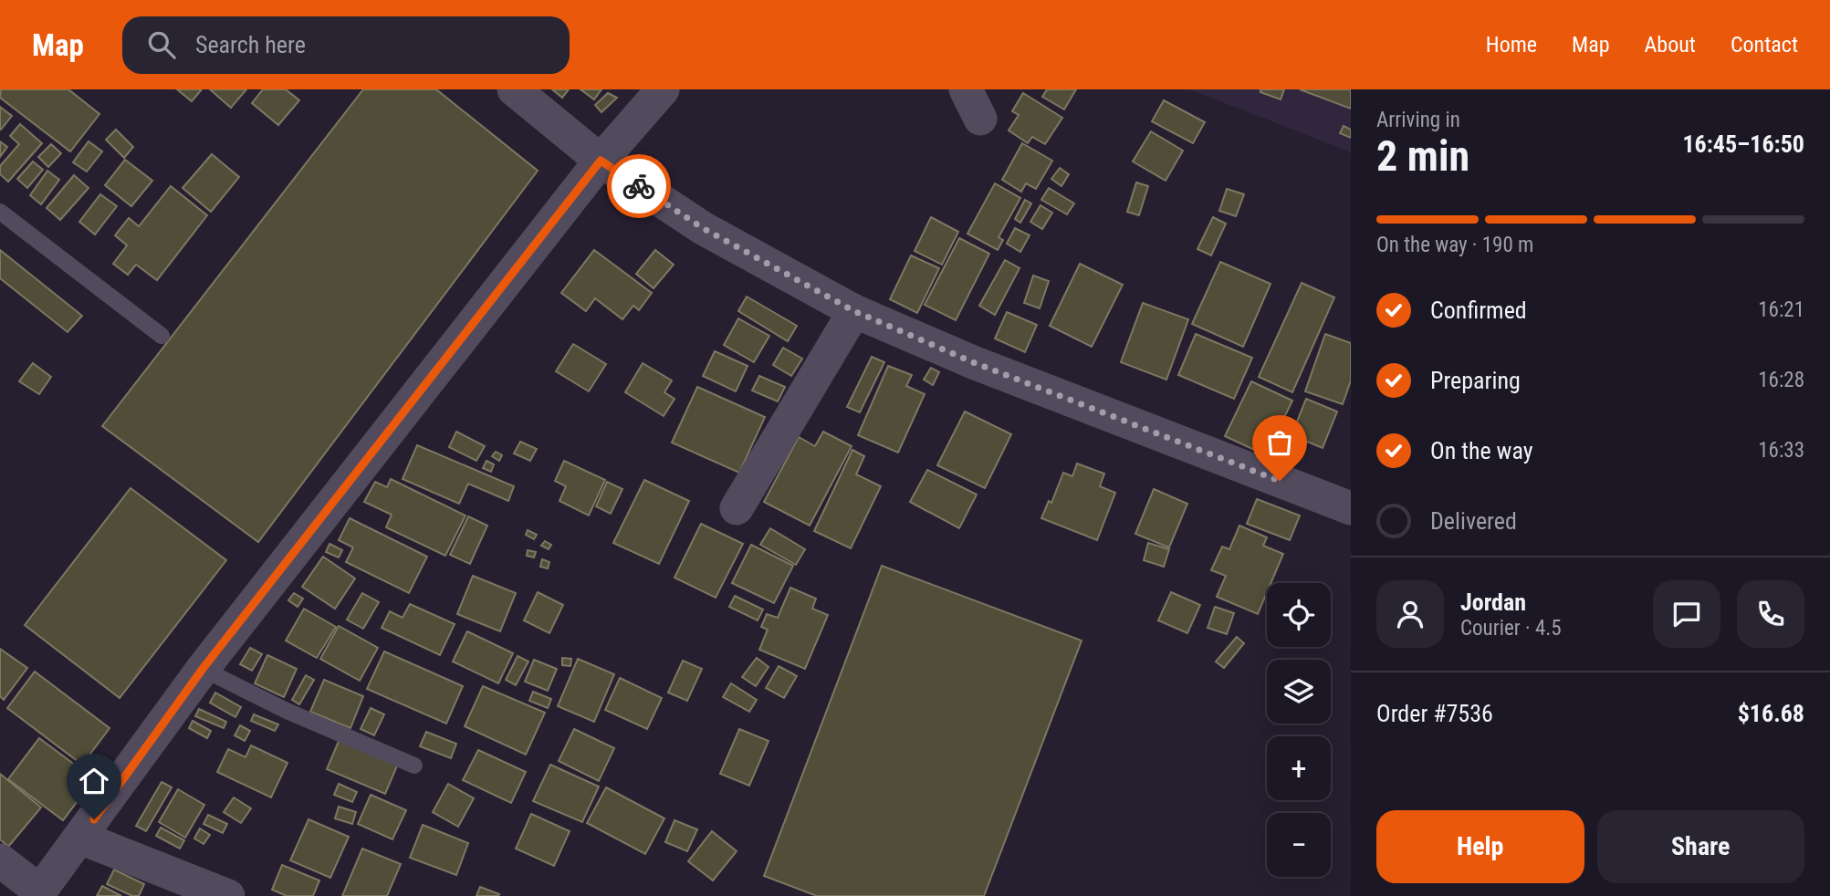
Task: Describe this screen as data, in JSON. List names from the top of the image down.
{
  "page": {
    "header": "Map",
    "search": "Search here",
    "nav": [
      "Home",
      "Map",
      "About",
      "Contact"
    ],
    "heading": ["2 min", "Arriving in", "16:45–16:50"],
    "panel": [
      "Jordan",
      "Courier · 4.5",
      "Order #7536",
      "$16.68"
    ],
    "bar": "On the way · 190 m",
    "list": [
      ["Confirmed", "16:21"],
      ["Preparing", "16:28"],
      ["On the way", "16:33"],
      "Delivered"
    ],
    "map_buttons": ["+", "−"],
    "buttons": ["Help", "Share"]
  }
}
